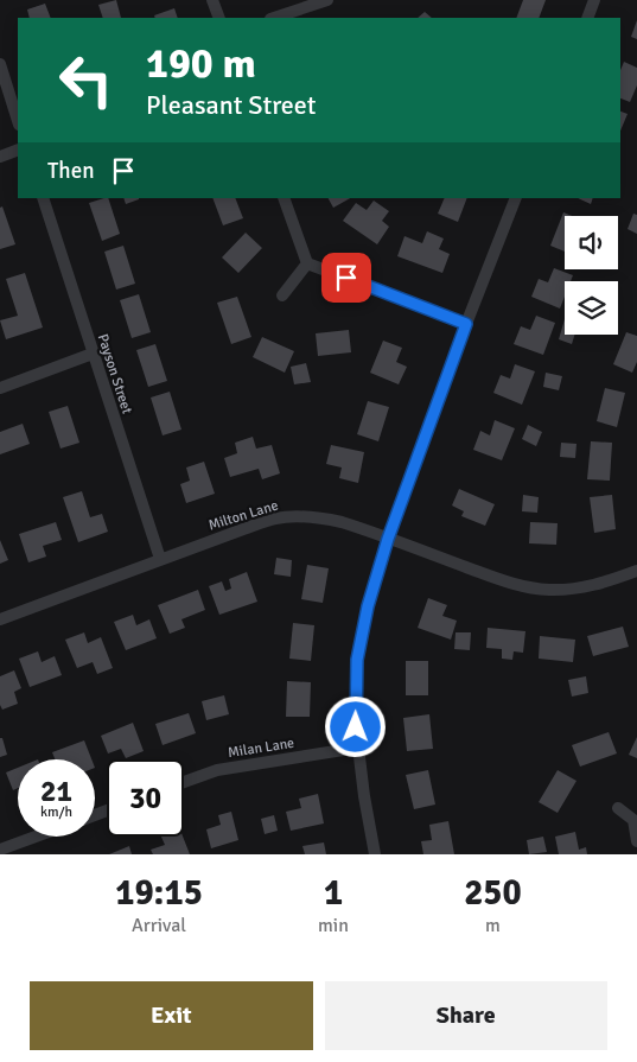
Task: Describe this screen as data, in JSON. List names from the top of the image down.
{
  "streets": {
    "street": ["Payson Street", "Milton Lane", "Milan Lane"]
  },
  "crossings": [
    ["Payson Street", "Milton Lane"]
  ],
  "page": {
    "turn": ["190 m", "Pleasant Street"],
    "then": "Then",
    "speed": "21 km/h",
    "limit": "30",
    "eta": [
      "19:15",
      "Arrival",
      "1",
      "min",
      "250",
      "m"
    ],
    "buttons": ["Exit", "Share"]
  }
}
